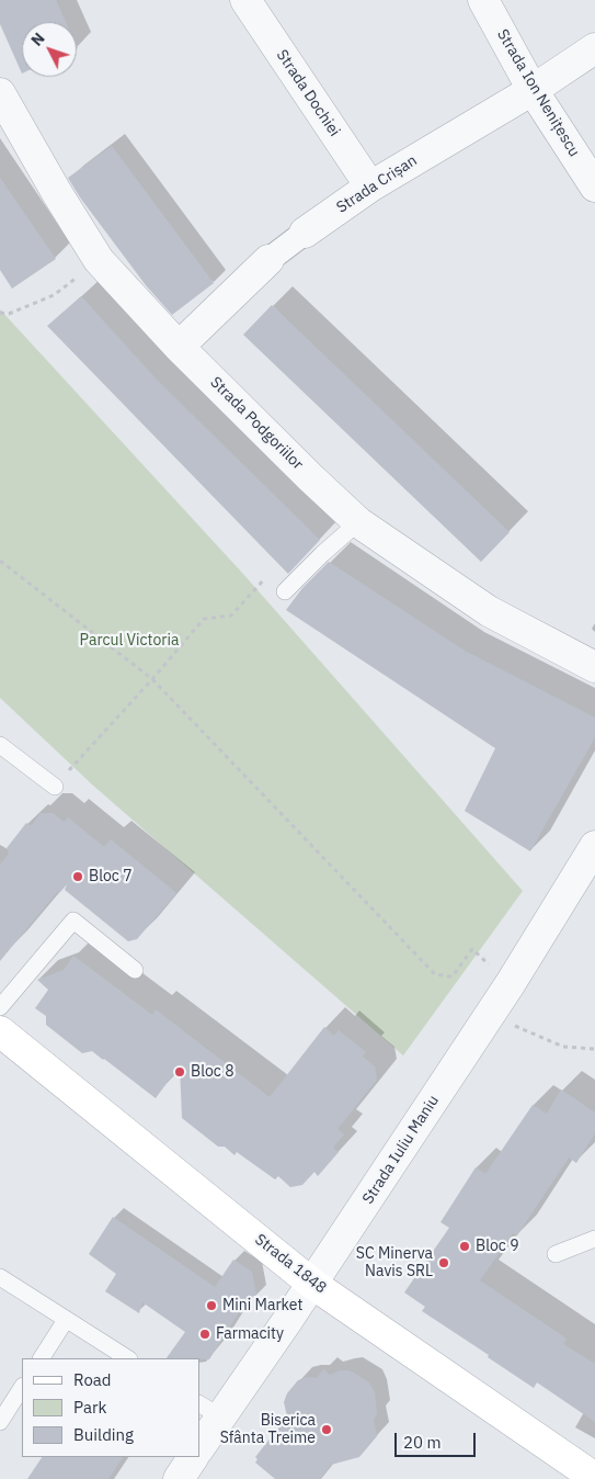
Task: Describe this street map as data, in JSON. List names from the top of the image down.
{
  "streets": {
    "main road": ["Strada 1848"],
    "street": [
      "Strada Dochiei",
      "Strada Ion Nenițescu",
      "Strada Crișan",
      "Strada Podgoriilor",
      "Strada Iuliu Maniu"
    ]
  },
  "crossings": [
    ["Strada Dochiei", "Strada Crișan"],
    ["Strada Ion Nenițescu", "Strada Crișan"],
    ["Strada Crișan", "Strada Podgoriilor"],
    ["Strada Iuliu Maniu", "Strada 1848"]
  ],
  "parks": ["Parcul Victoria"],
  "places": [
    "Bloc 7",
    "Bloc 8",
    "Bloc 9",
    "SC Minerva Navis SRL",
    "Mini Market",
    "Farmacity",
    "Biserica Sfânta Treime"
  ],
  "legend": ["Road", "Park", "Building"],
  "scale_bar": "20 m",
  "north": "top left"
}
